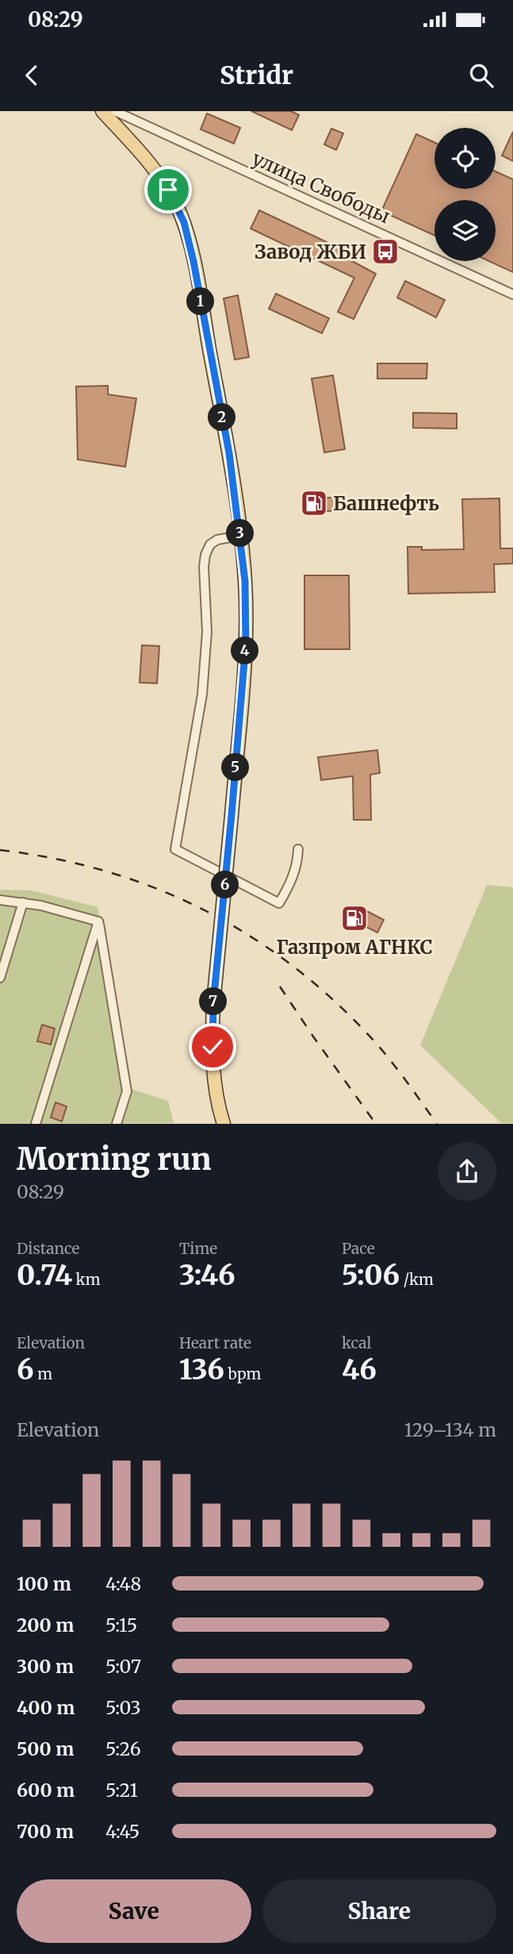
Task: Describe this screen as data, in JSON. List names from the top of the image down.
{
  "streets": {
    "street": ["улица Свободы"]
  },
  "places": {
    "bus stop": ["Завод ЖБИ"],
    "fuel station": ["Башнефть", "Газпром АГНКС"]
  },
  "page": {
    "status": "08:29",
    "header": "Stridr",
    "pins": [
      "1",
      "2",
      "3",
      "4",
      "5",
      "6",
      "7"
    ],
    "heading": ["Morning run", "08:29"],
    "stats": [
      ["Distance", "0.74 km"],
      ["Time", "3:46"],
      ["Pace", "5:06 /km"],
      ["Elevation", "6 m"],
      ["Heart rate", "136 bpm"],
      ["kcal", "46"]
    ],
    "chart": ["Elevation", "129–134 m"],
    "list": [
      {
        "name": "100 m",
        "note": "4:48"
      },
      {
        "name": "200 m",
        "note": "5:15"
      },
      {
        "name": "300 m",
        "note": "5:07"
      },
      {
        "name": "400 m",
        "note": "5:03"
      },
      {
        "name": "500 m",
        "note": "5:26"
      },
      {
        "name": "600 m",
        "note": "5:21"
      },
      {
        "name": "700 m",
        "note": "4:45"
      }
    ],
    "buttons": ["Save", "Share"]
  }
}
